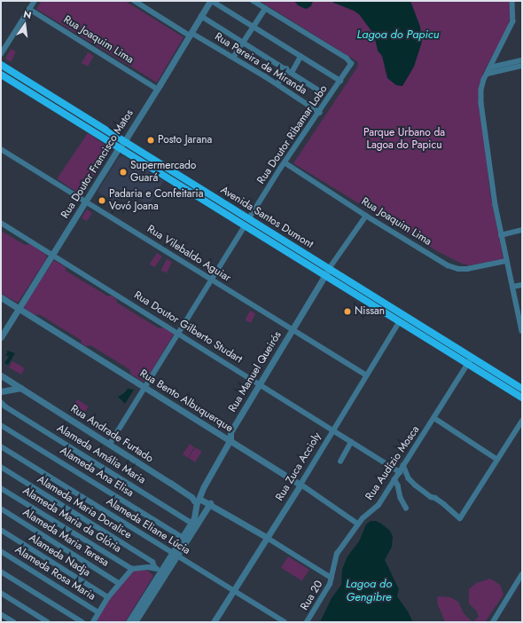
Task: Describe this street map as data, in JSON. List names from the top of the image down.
{
  "streets": {
    "main road": ["Avenida Santos Dumont"],
    "street": [
      "Rua Joaquim Lima",
      "Rua Pereira de Miranda",
      "Rua Doutor Ribamar Lobo",
      "Rua Doutor Francisco Matos",
      "Rua Vilebaldo Aguiar",
      "Rua Doutor Gilberto Studart",
      "Rua Manuel Queirós",
      "Rua Bento Albuquerque",
      "Rua Andrade Furtado",
      "Alameda Amália Maria",
      "Rua Audízio Mosca",
      "Rua Zuca Accioly",
      "Alameda Ana Elisa",
      "Alameda Maria Doralice",
      "Alameda Maria da Glória",
      "Alameda Eliane Lúcia",
      "Alameda Maria Teresa",
      "Alameda Nadja",
      "Alameda Rosa Maria",
      "Rua 20"
    ]
  },
  "crossings": [
    ["Rua Joaquim Lima", "Rua Doutor Ribamar Lobo"],
    ["Rua Joaquim Lima", "Rua Doutor Francisco Matos"],
    ["Rua Pereira de Miranda", "Rua Doutor Ribamar Lobo"],
    ["Rua Pereira de Miranda", "Rua Doutor Francisco Matos"],
    ["Rua Doutor Ribamar Lobo", "Avenida Santos Dumont"],
    ["Rua Doutor Francisco Matos", "Avenida Santos Dumont"],
    ["Rua Doutor Francisco Matos", "Rua Vilebaldo Aguiar"],
    ["Rua Doutor Francisco Matos", "Rua Doutor Gilberto Studart"],
    ["Rua Doutor Francisco Matos", "Rua Bento Albuquerque"],
    ["Avenida Santos Dumont", "Rua Manuel Queirós"],
    ["Avenida Santos Dumont", "Rua Audízio Mosca"],
    ["Avenida Santos Dumont", "Rua Zuca Accioly"],
    ["Rua Vilebaldo Aguiar", "Rua Manuel Queirós"],
    ["Rua Vilebaldo Aguiar", "Rua Zuca Accioly"],
    ["Rua Doutor Gilberto Studart", "Rua Manuel Queirós"],
    ["Rua Doutor Gilberto Studart", "Rua Audízio Mosca"],
    ["Rua Doutor Gilberto Studart", "Rua Zuca Accioly"],
    ["Rua Manuel Queirós", "Rua Bento Albuquerque"],
    ["Rua Manuel Queirós", "Rua Andrade Furtado"],
    ["Rua Bento Albuquerque", "Rua Audízio Mosca"],
    ["Rua Bento Albuquerque", "Rua Zuca Accioly"],
    ["Rua Andrade Furtado", "Rua Audízio Mosca"],
    ["Rua Andrade Furtado", "Rua Zuca Accioly"],
    ["Rua Andrade Furtado", "Rua 20"],
    ["Rua Audízio Mosca", "Rua 20"],
    ["Rua Zuca Accioly", "Alameda Eliane Lúcia"]
  ],
  "water": ["Lagoa do Papicu", "Lagoa do Gengibre"],
  "parks": ["Parque Urbano da Lagoa do Papicu"],
  "places": [
    "Posto Jarana",
    "Supermercado Guará",
    "Padaria e Confeitaria Vovó Joana",
    "Nissan"
  ],
  "north": "top"
}
